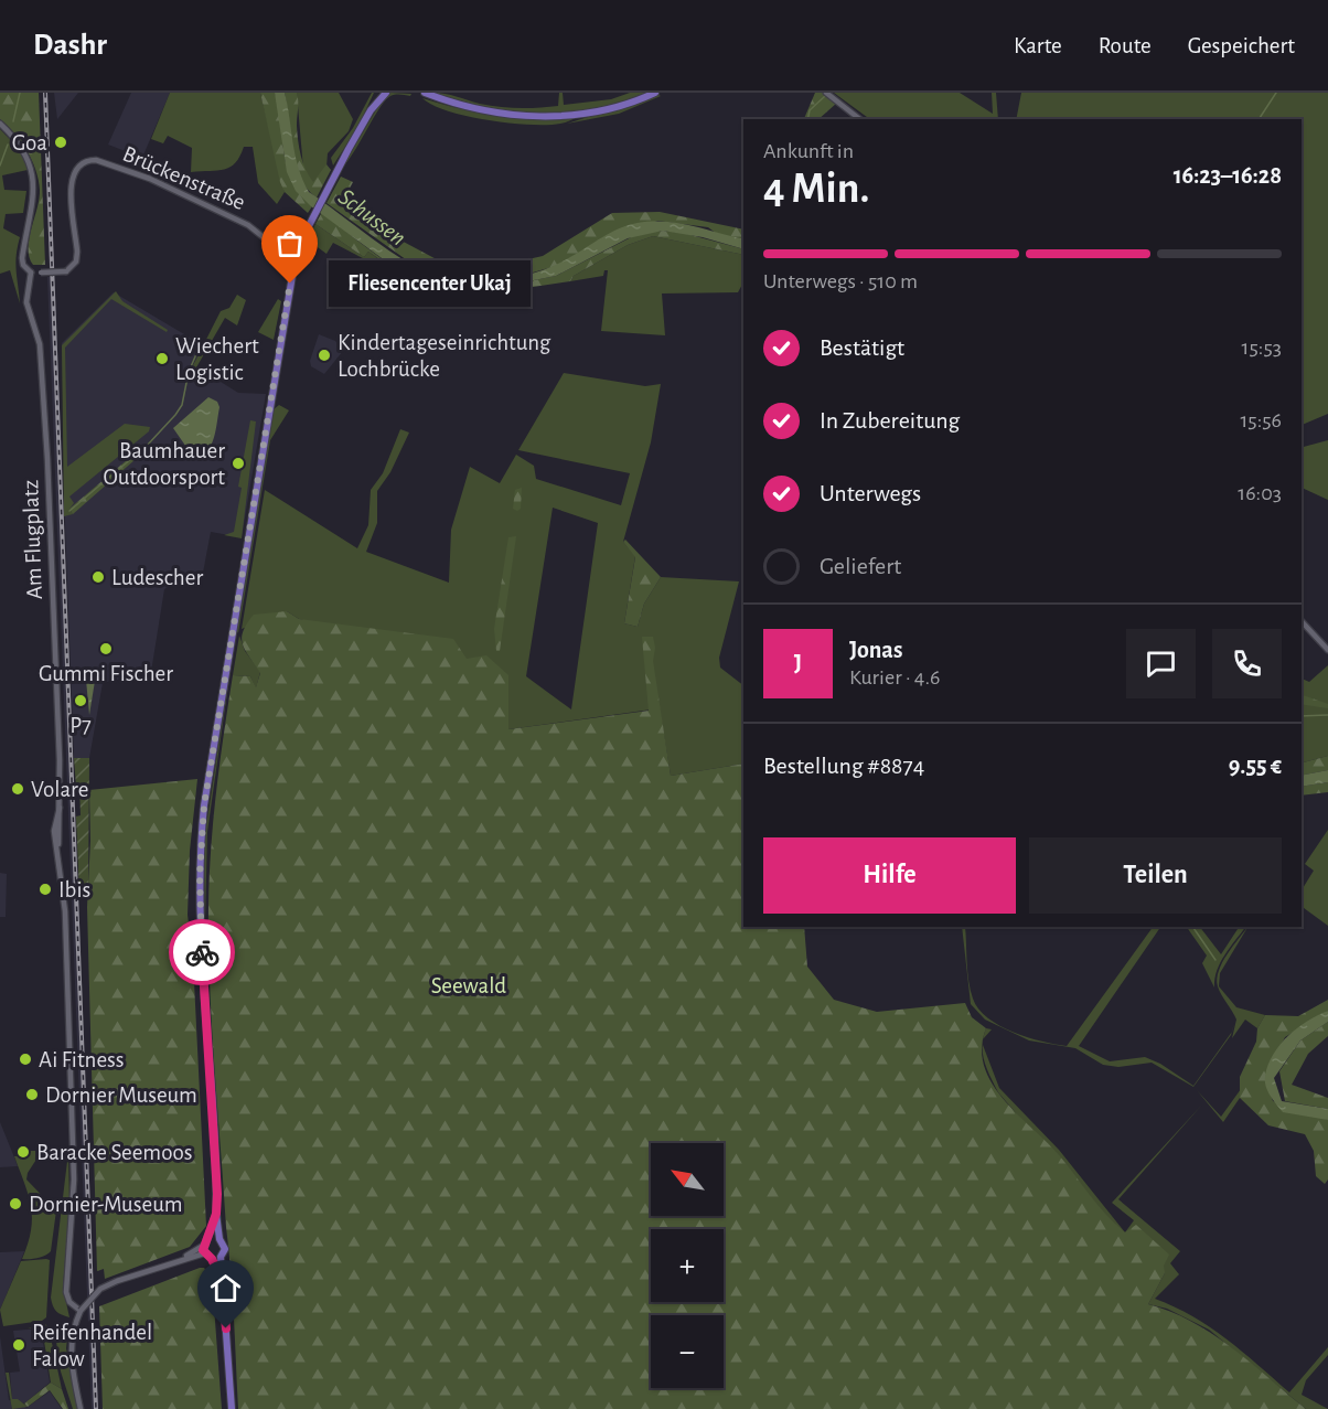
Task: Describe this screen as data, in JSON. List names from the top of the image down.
{
  "streets": {
    "street": ["Brückenstraße", "Am Flugplatz"]
  },
  "crossings": [
    ["Brückenstraße", "Am Flugplatz"]
  ],
  "water": ["Schussen"],
  "parks": ["Seewald"],
  "places": [
    "Goa",
    "Fliesencenter Ukaj",
    "Kindertageseinrichtung Lochbrücke",
    "Wiechert Logistic",
    "Baumhauer Outdoorsport",
    "Ludescher",
    "Gummi Fischer",
    "P7",
    "Volare",
    "Ibis",
    "Ai Fitness",
    "Dornier Museum",
    "Baracke Seemoos",
    "Dornier-Museum",
    "Reifenhandel Falow"
  ],
  "north": "top left",
  "page": {
    "header": "Dashr",
    "nav": ["Karte", "Route", "Gespeichert"],
    "heading": ["4 Min.", "Ankunft in", "16:23–16:28"],
    "panel": [
      "Jonas",
      "Kurier · 4.6",
      "Bestellung #8874",
      "9.55 €"
    ],
    "bar": "Unterwegs · 510 m",
    "bubble": "Fliesencenter Ukaj",
    "list": [
      ["Bestätigt", "15:53"],
      ["In Zubereitung", "15:56"],
      ["Unterwegs", "16:03"],
      "Geliefert"
    ],
    "round": "J",
    "buttons": ["Hilfe", "Teilen"],
    "map_buttons": ["+", "−"]
  }
}
